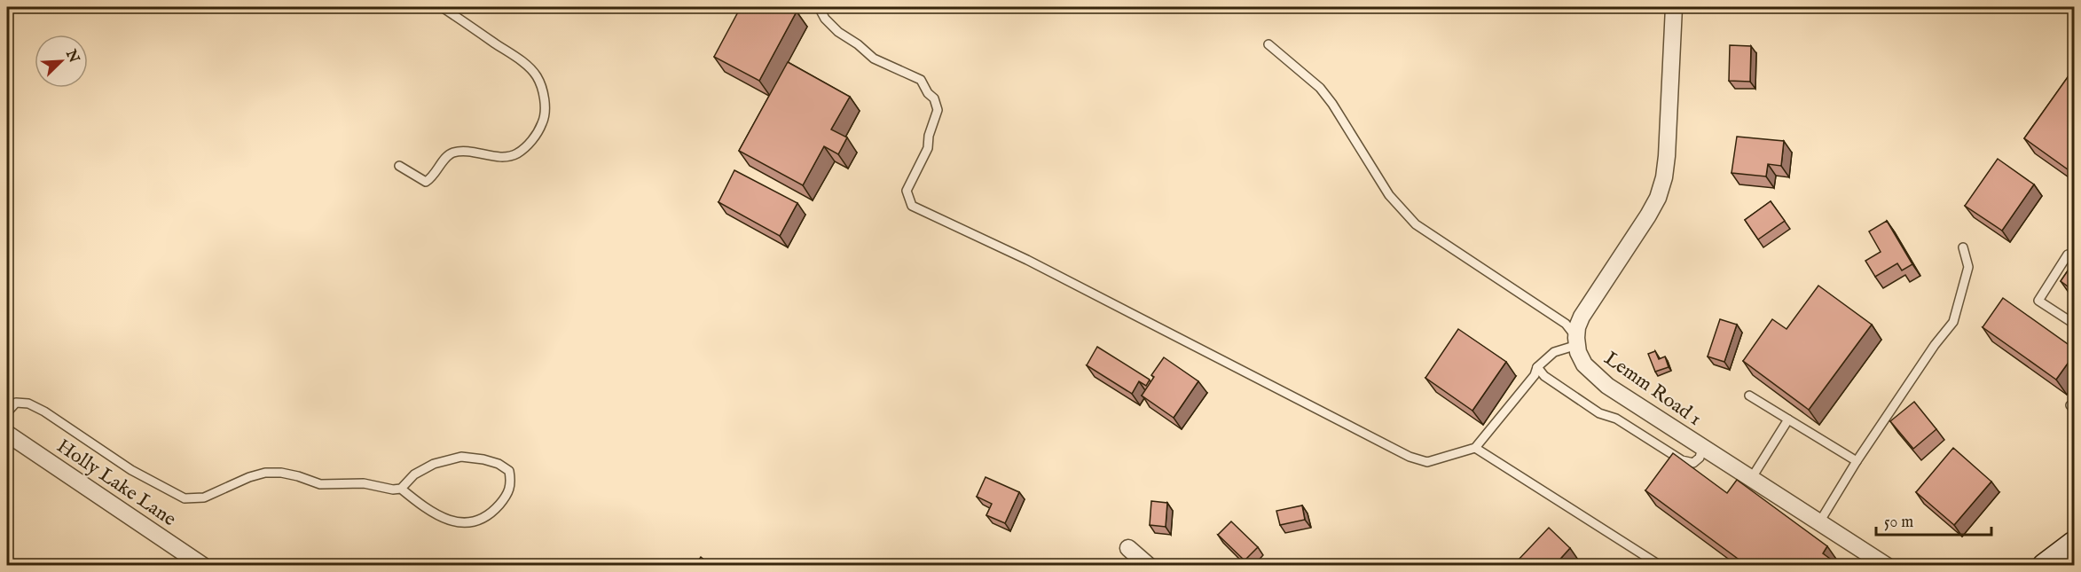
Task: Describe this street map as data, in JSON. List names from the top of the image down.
{
  "streets": {
    "street": ["Lemm Road 1", "Holly Lake Lane"]
  },
  "scale_bar": "50 m",
  "north": "top right"
}
